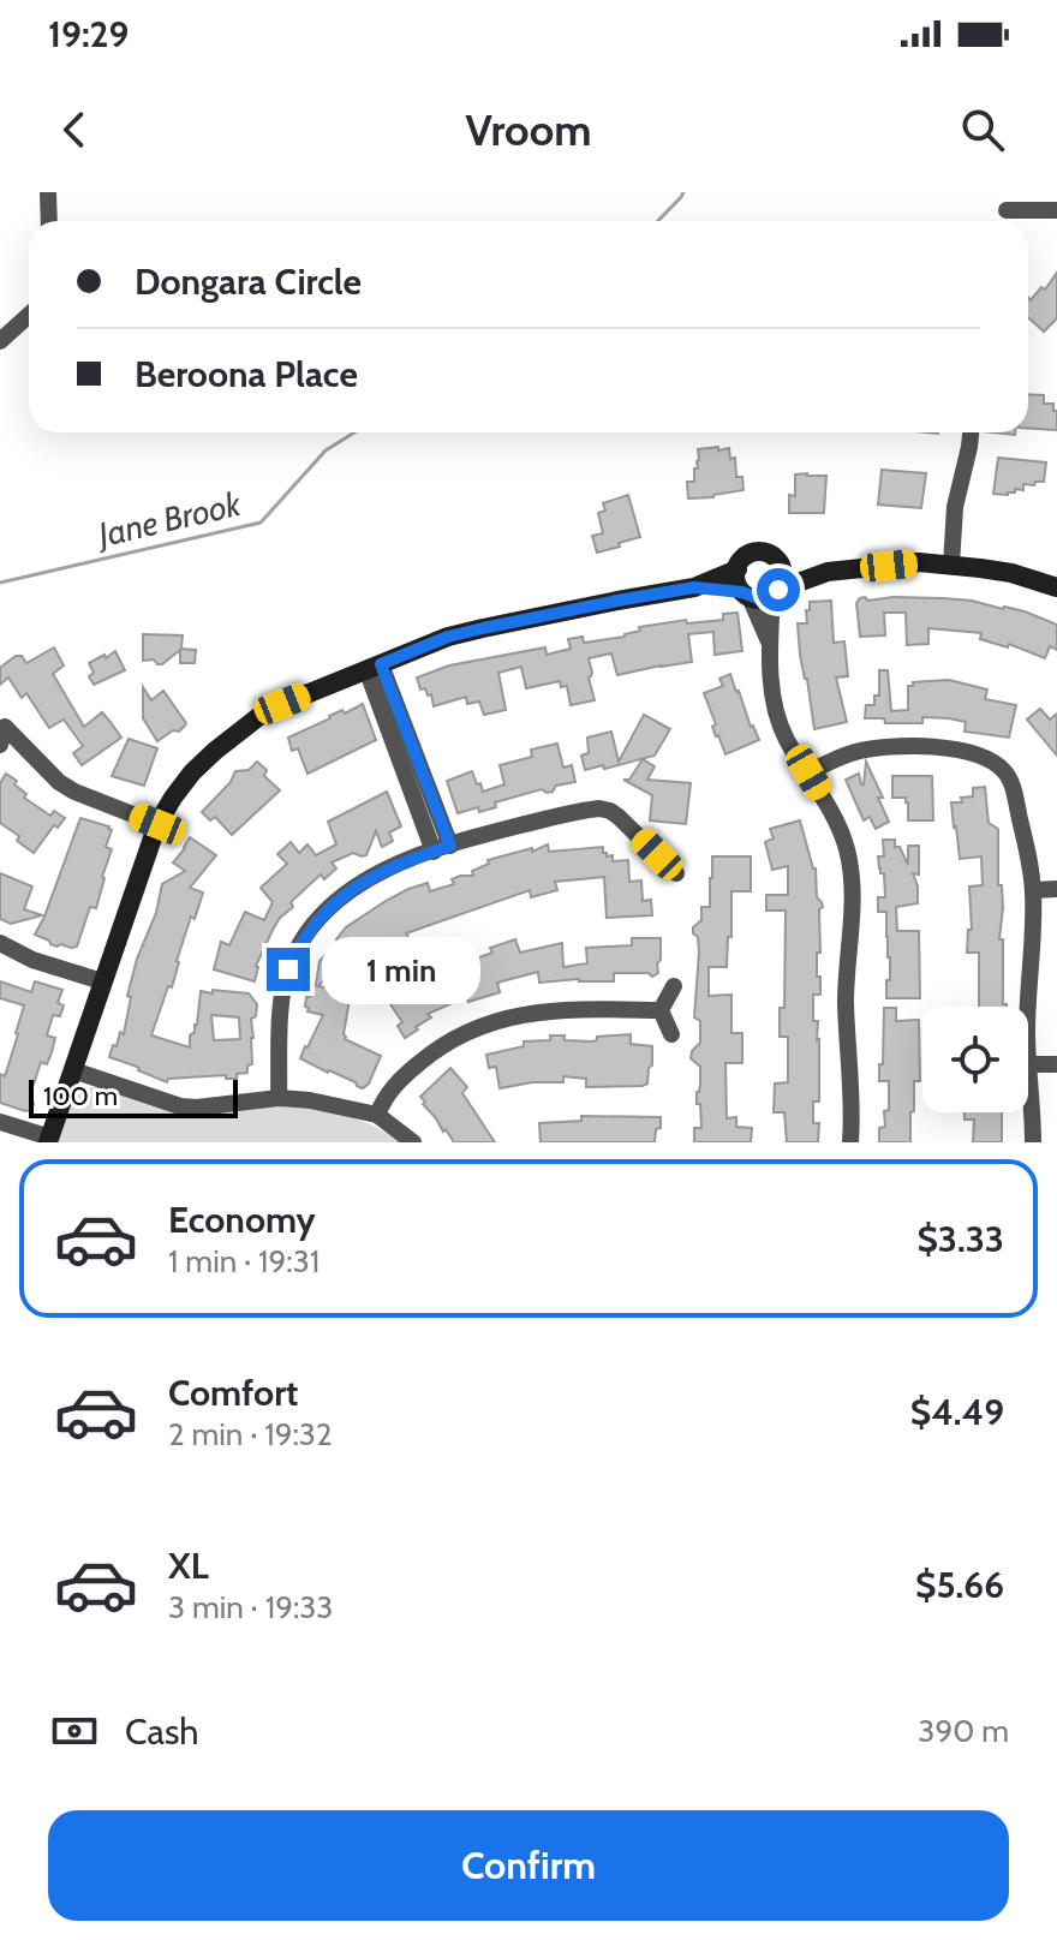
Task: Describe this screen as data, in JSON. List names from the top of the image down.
{
  "water": ["Jane Brook"],
  "scale_bar": "100 m",
  "page": {
    "status": "19:29",
    "header": "Vroom",
    "banner": ["Dongara Circle", "Beroona Place"],
    "bubble": "1 min",
    "scale": "100 m",
    "list": [
      {
        "name": "Economy",
        "note": "1 min · 19:31",
        "value": "$3.33"
      },
      {
        "name": "Comfort",
        "note": "2 min · 19:32",
        "value": "$4.49"
      },
      {
        "name": "XL",
        "note": "3 min · 19:33",
        "value": "$5.66"
      }
    ],
    "pay": ["Cash", "390 m"],
    "buttons": "Confirm"
  }
}
